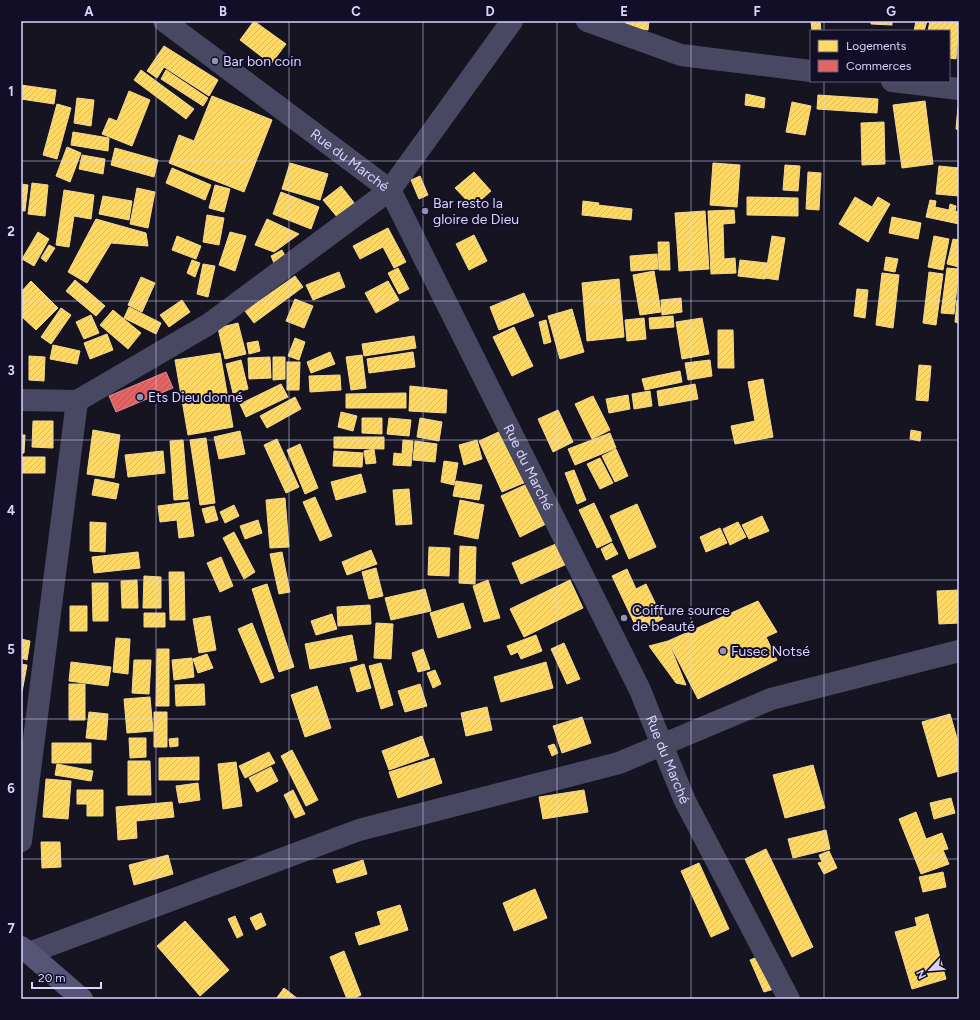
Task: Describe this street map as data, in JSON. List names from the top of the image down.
{
  "streets": {
    "street": ["Rue du Marché"]
  },
  "places": [
    "Bar bon coin",
    "Bar resto la gloire de Dieu",
    "Ets Dieu donné",
    "Coiffure source de beauté",
    "Fusec Notsé"
  ],
  "legend": ["Logements", "Commerces"],
  "scale_bar": "20 m",
  "north": "bottom left",
  "grid": {
    "columns": [
      "A",
      "B",
      "C",
      "D",
      "E",
      "F",
      "G"
    ],
    "rows": [
      "1",
      "2",
      "3",
      "4",
      "5",
      "6",
      "7"
    ]
  }
}
